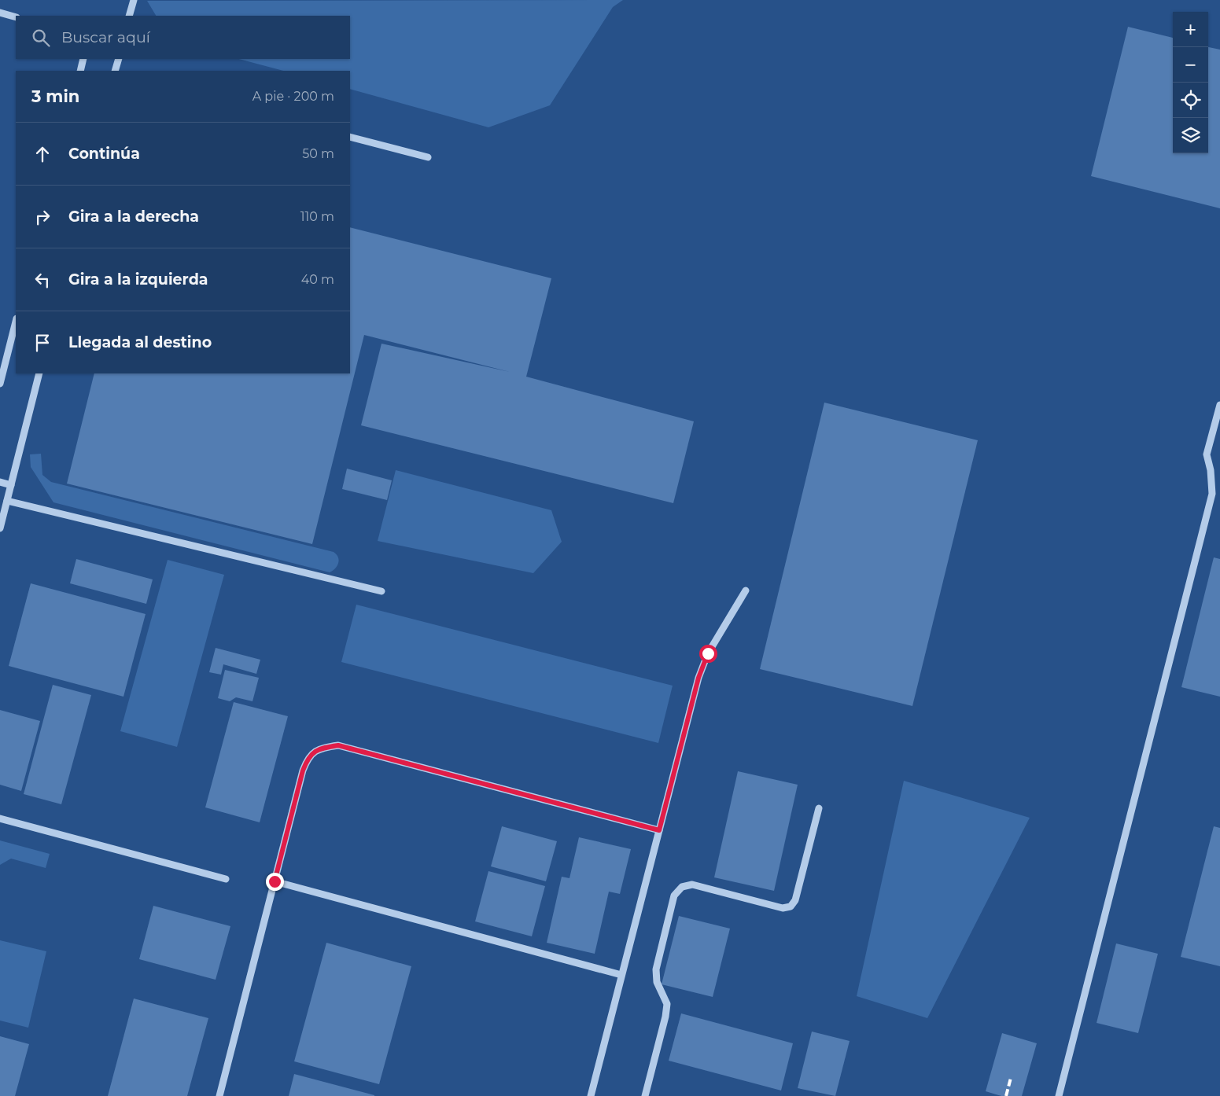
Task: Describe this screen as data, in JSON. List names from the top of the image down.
{
  "page": {
    "map_buttons": ["+", "−"],
    "search": "Buscar aquí",
    "heading": ["3 min", "A pie · 200 m"],
    "list": [
      ["Continúa", "50 m"],
      ["Gira a la derecha", "110 m"],
      ["Gira a la izquierda", "40 m"],
      "Llegada al destino"
    ]
  }
}
